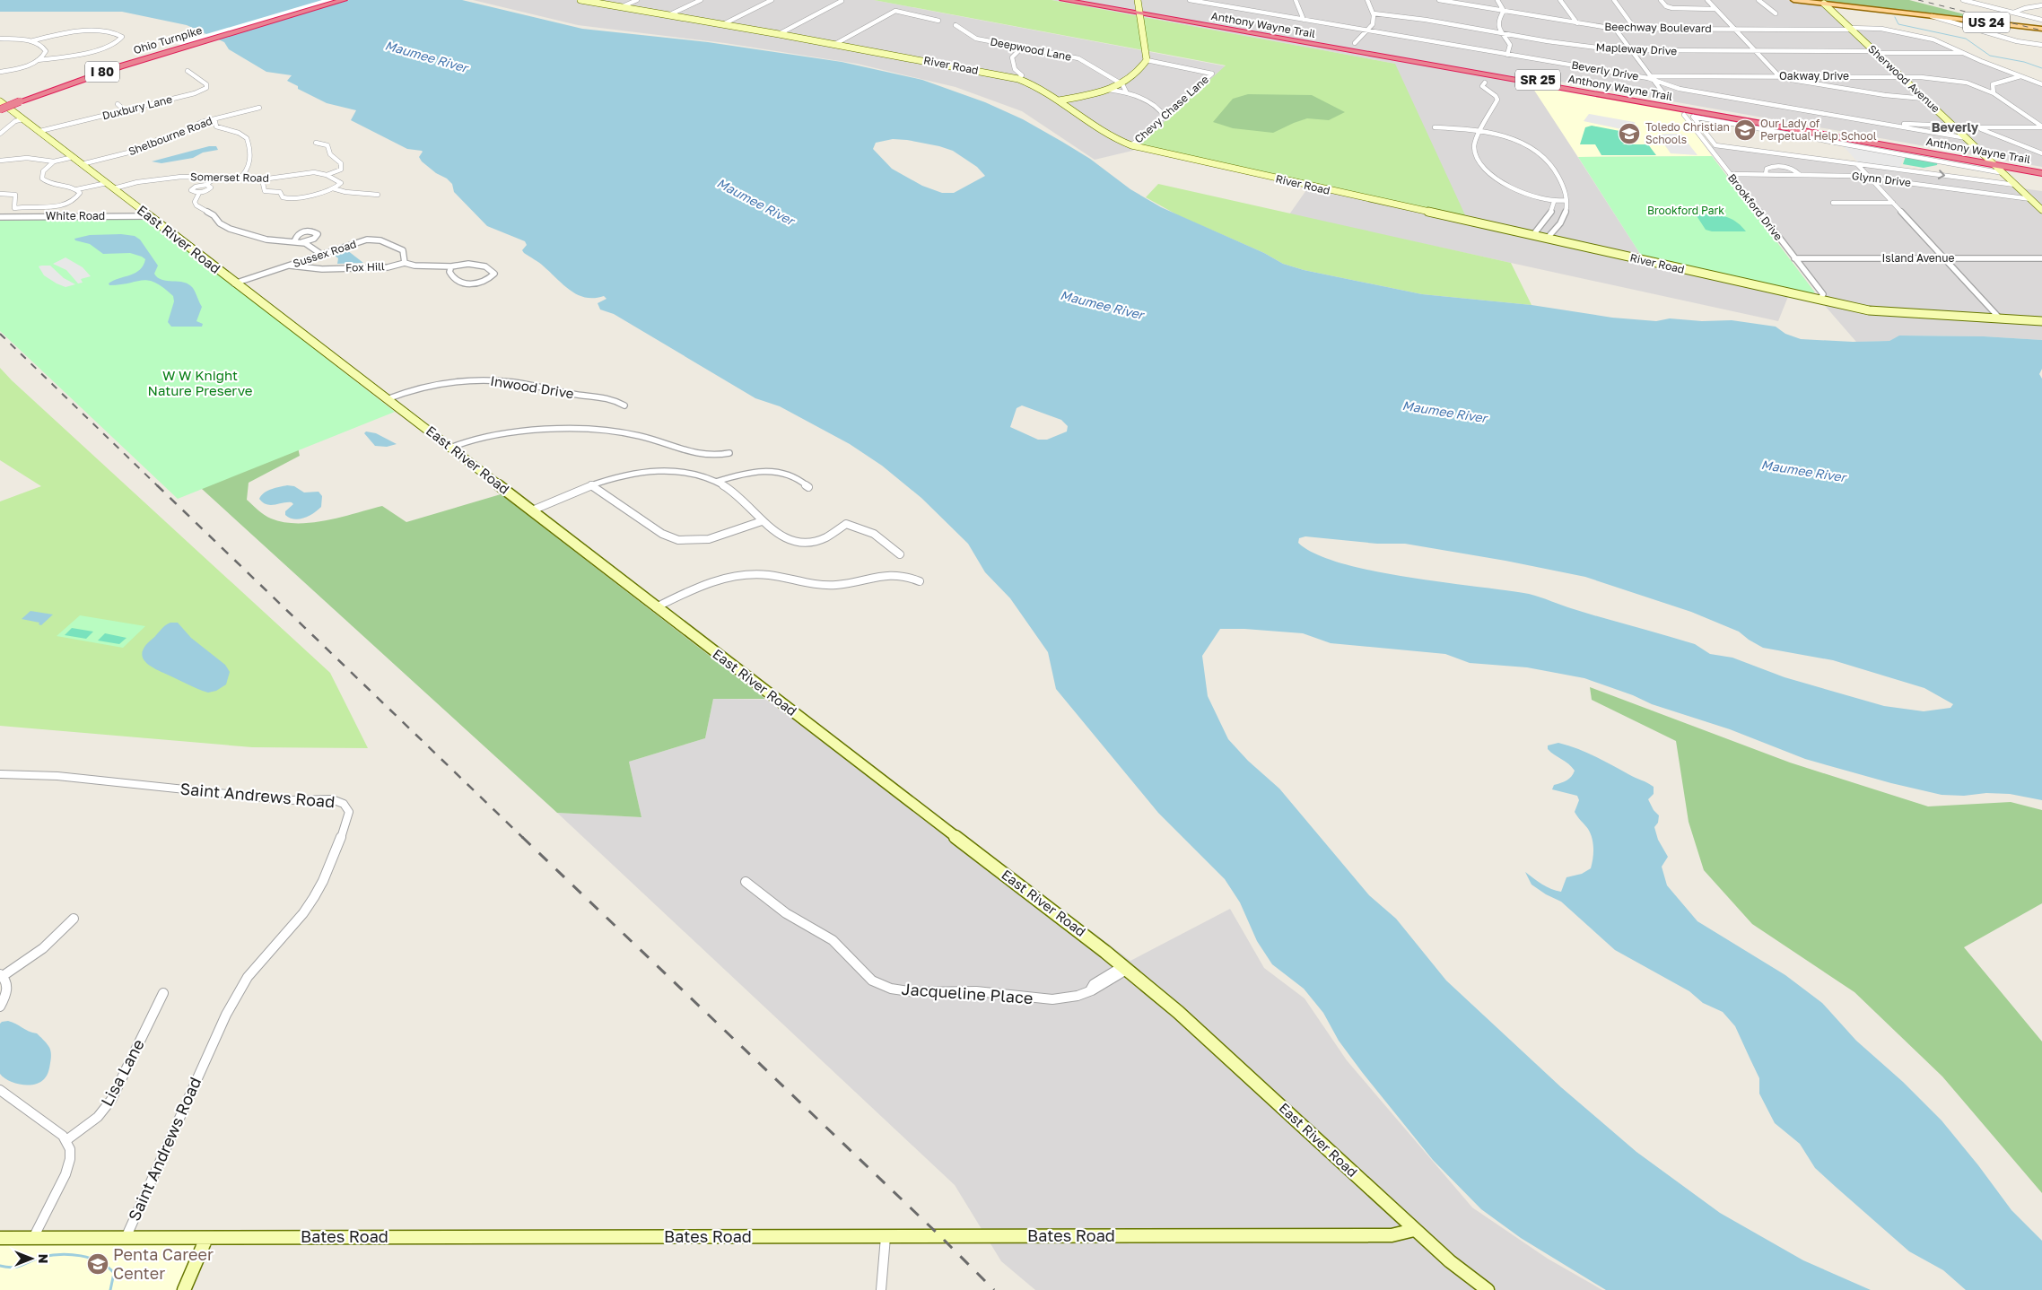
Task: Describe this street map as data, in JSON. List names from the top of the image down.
{
  "streets": {
    "highway": [
      "Anthony Wayne Trail",
      "Ohio Turnpike",
      "I 80",
      "SR 25"
    ],
    "main road": ["US 24"],
    "street": [
      "Beechway Boulevard",
      "Deepwood Lane",
      "Mapleway Drive",
      "River Road",
      "Beverly Drive",
      "Oakway Drive",
      "Sherwood Avenue",
      "Duxbury Lane",
      "Chevy Chase Lane",
      "Shelbourne Road",
      "Somerset Road",
      "Glynn Drive",
      "Brookford Drive",
      "White Road",
      "East River Road",
      "Sussex Road",
      "Island Avenue",
      "Fox Hill",
      "Inwood Drive",
      "Saint Andrews Road",
      "Jacqueline Place",
      "Lisa Lane",
      "Bates Road"
    ]
  },
  "crossings": [
    ["US 24", "Sherwood Avenue"],
    ["Anthony Wayne Trail", "Sherwood Avenue"],
    ["Beechway Boulevard", "Mapleway Drive"],
    ["Beechway Boulevard", "Sherwood Avenue"],
    ["Ohio Turnpike", "East River Road"],
    ["Mapleway Drive", "Sherwood Avenue"],
    ["River Road", "Chevy Chase Lane"],
    ["River Road", "Brookford Drive"],
    ["Beverly Drive", "Oakway Drive"],
    ["Beverly Drive", "Sherwood Avenue"],
    ["Oakway Drive", "Sherwood Avenue"],
    ["Sherwood Avenue", "Glynn Drive"],
    ["Duxbury Lane", "East River Road"],
    ["Shelbourne Road", "East River Road"],
    ["Somerset Road", "East River Road"],
    ["Glynn Drive", "Brookford Drive"],
    ["Brookford Drive", "Island Avenue"],
    ["White Road", "East River Road"],
    ["East River Road", "Sussex Road"],
    ["East River Road", "Inwood Drive"],
    ["East River Road", "Jacqueline Place"],
    ["East River Road", "Bates Road"],
    ["Sussex Road", "Fox Hill"],
    ["Saint Andrews Road", "Bates Road"]
  ],
  "districts": ["Beverly"],
  "water": ["Maumee River"],
  "parks": ["Brookford Park", "W W Knight Nature Preserve"],
  "places": {
    "school or university": ["Our Lady of Perpetual Help School", "Toledo Christian Schools", "Penta Career Center"]
  },
  "north": "right"
}
